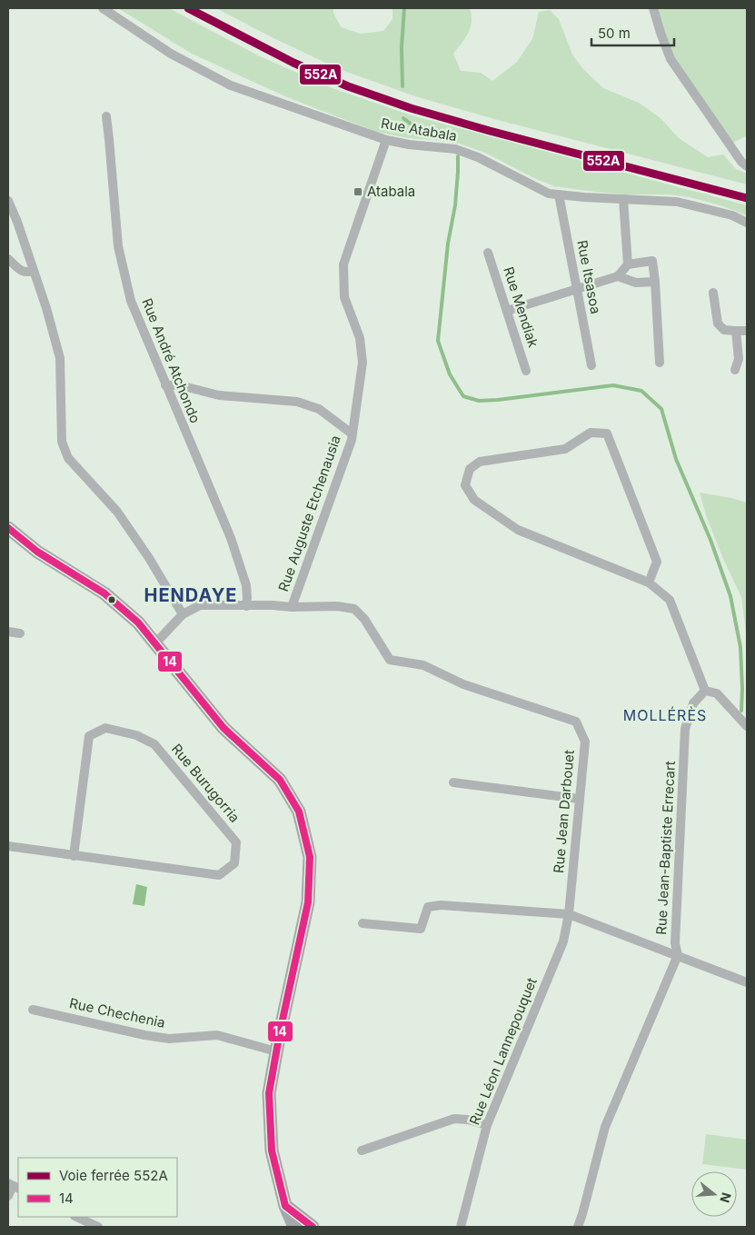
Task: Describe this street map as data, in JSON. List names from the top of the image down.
{
  "streets": {
    "street": [
      "Rue Atabala",
      "Rue Itsasoa",
      "Rue Mendiak",
      "Rue André Atchondo",
      "Rue Auguste Etchenausia",
      "Rue Burugorria",
      "Rue Jean Darbouet",
      "Rue Jean-Baptiste Errecart",
      "Rue Chechenia",
      "Rue Léon Lannepouquet"
    ]
  },
  "crossings": [
    ["Rue Atabala", "Rue Itsasoa"],
    ["Rue Atabala", "Rue Auguste Etchenausia"],
    ["Rue Auguste Etchenausia", "Rue Jean Darbouet"],
    ["Rue Jean Darbouet", "Rue Léon Lannepouquet"]
  ],
  "districts": ["HENDAYE", "MOLLÉRÈS"],
  "places": {
    "transit": ["Atabala"]
  },
  "lines": ["rail line 552A", "transit line 14"],
  "legend": ["Voie ferrée 552A", "14"],
  "scale_bar": "50 m",
  "north": "right"
}
